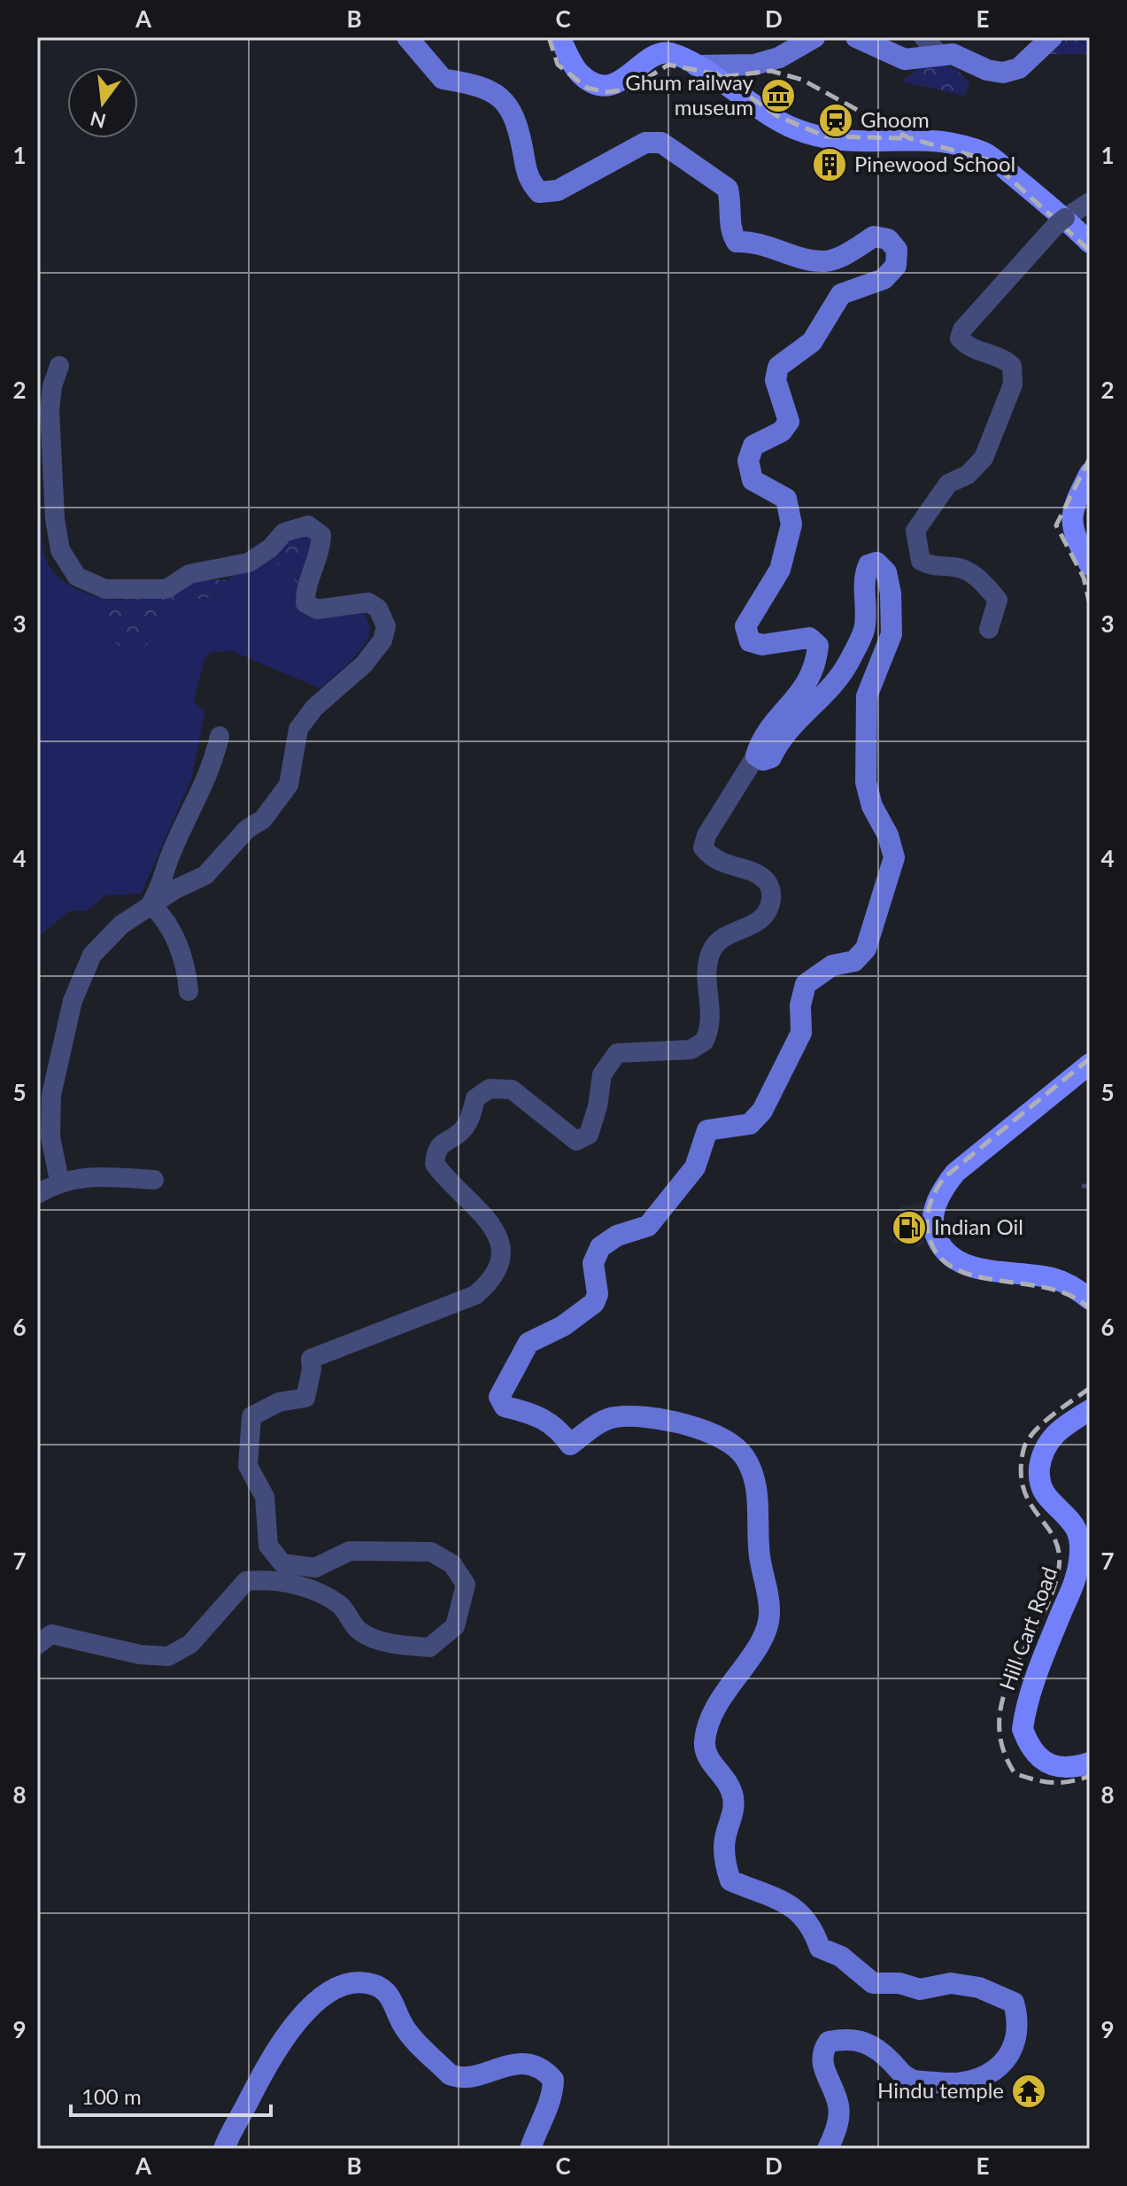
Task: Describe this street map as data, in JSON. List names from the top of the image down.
{
  "streets": {
    "highway": ["Hill Cart Road"]
  },
  "places": {
    "museum": ["Ghum railway museum"],
    "station": ["Ghoom"],
    "building": ["Pinewood School"],
    "fuel station": ["Indian Oil"],
    "temple": ["Hindu temple"]
  },
  "scale_bar": "100 m",
  "north": "bottom",
  "grid": {
    "columns": [
      "A",
      "B",
      "C",
      "D",
      "E"
    ],
    "rows": [
      "1",
      "2",
      "3",
      "4",
      "5",
      "6",
      "7",
      "8",
      "9"
    ]
  }
}
